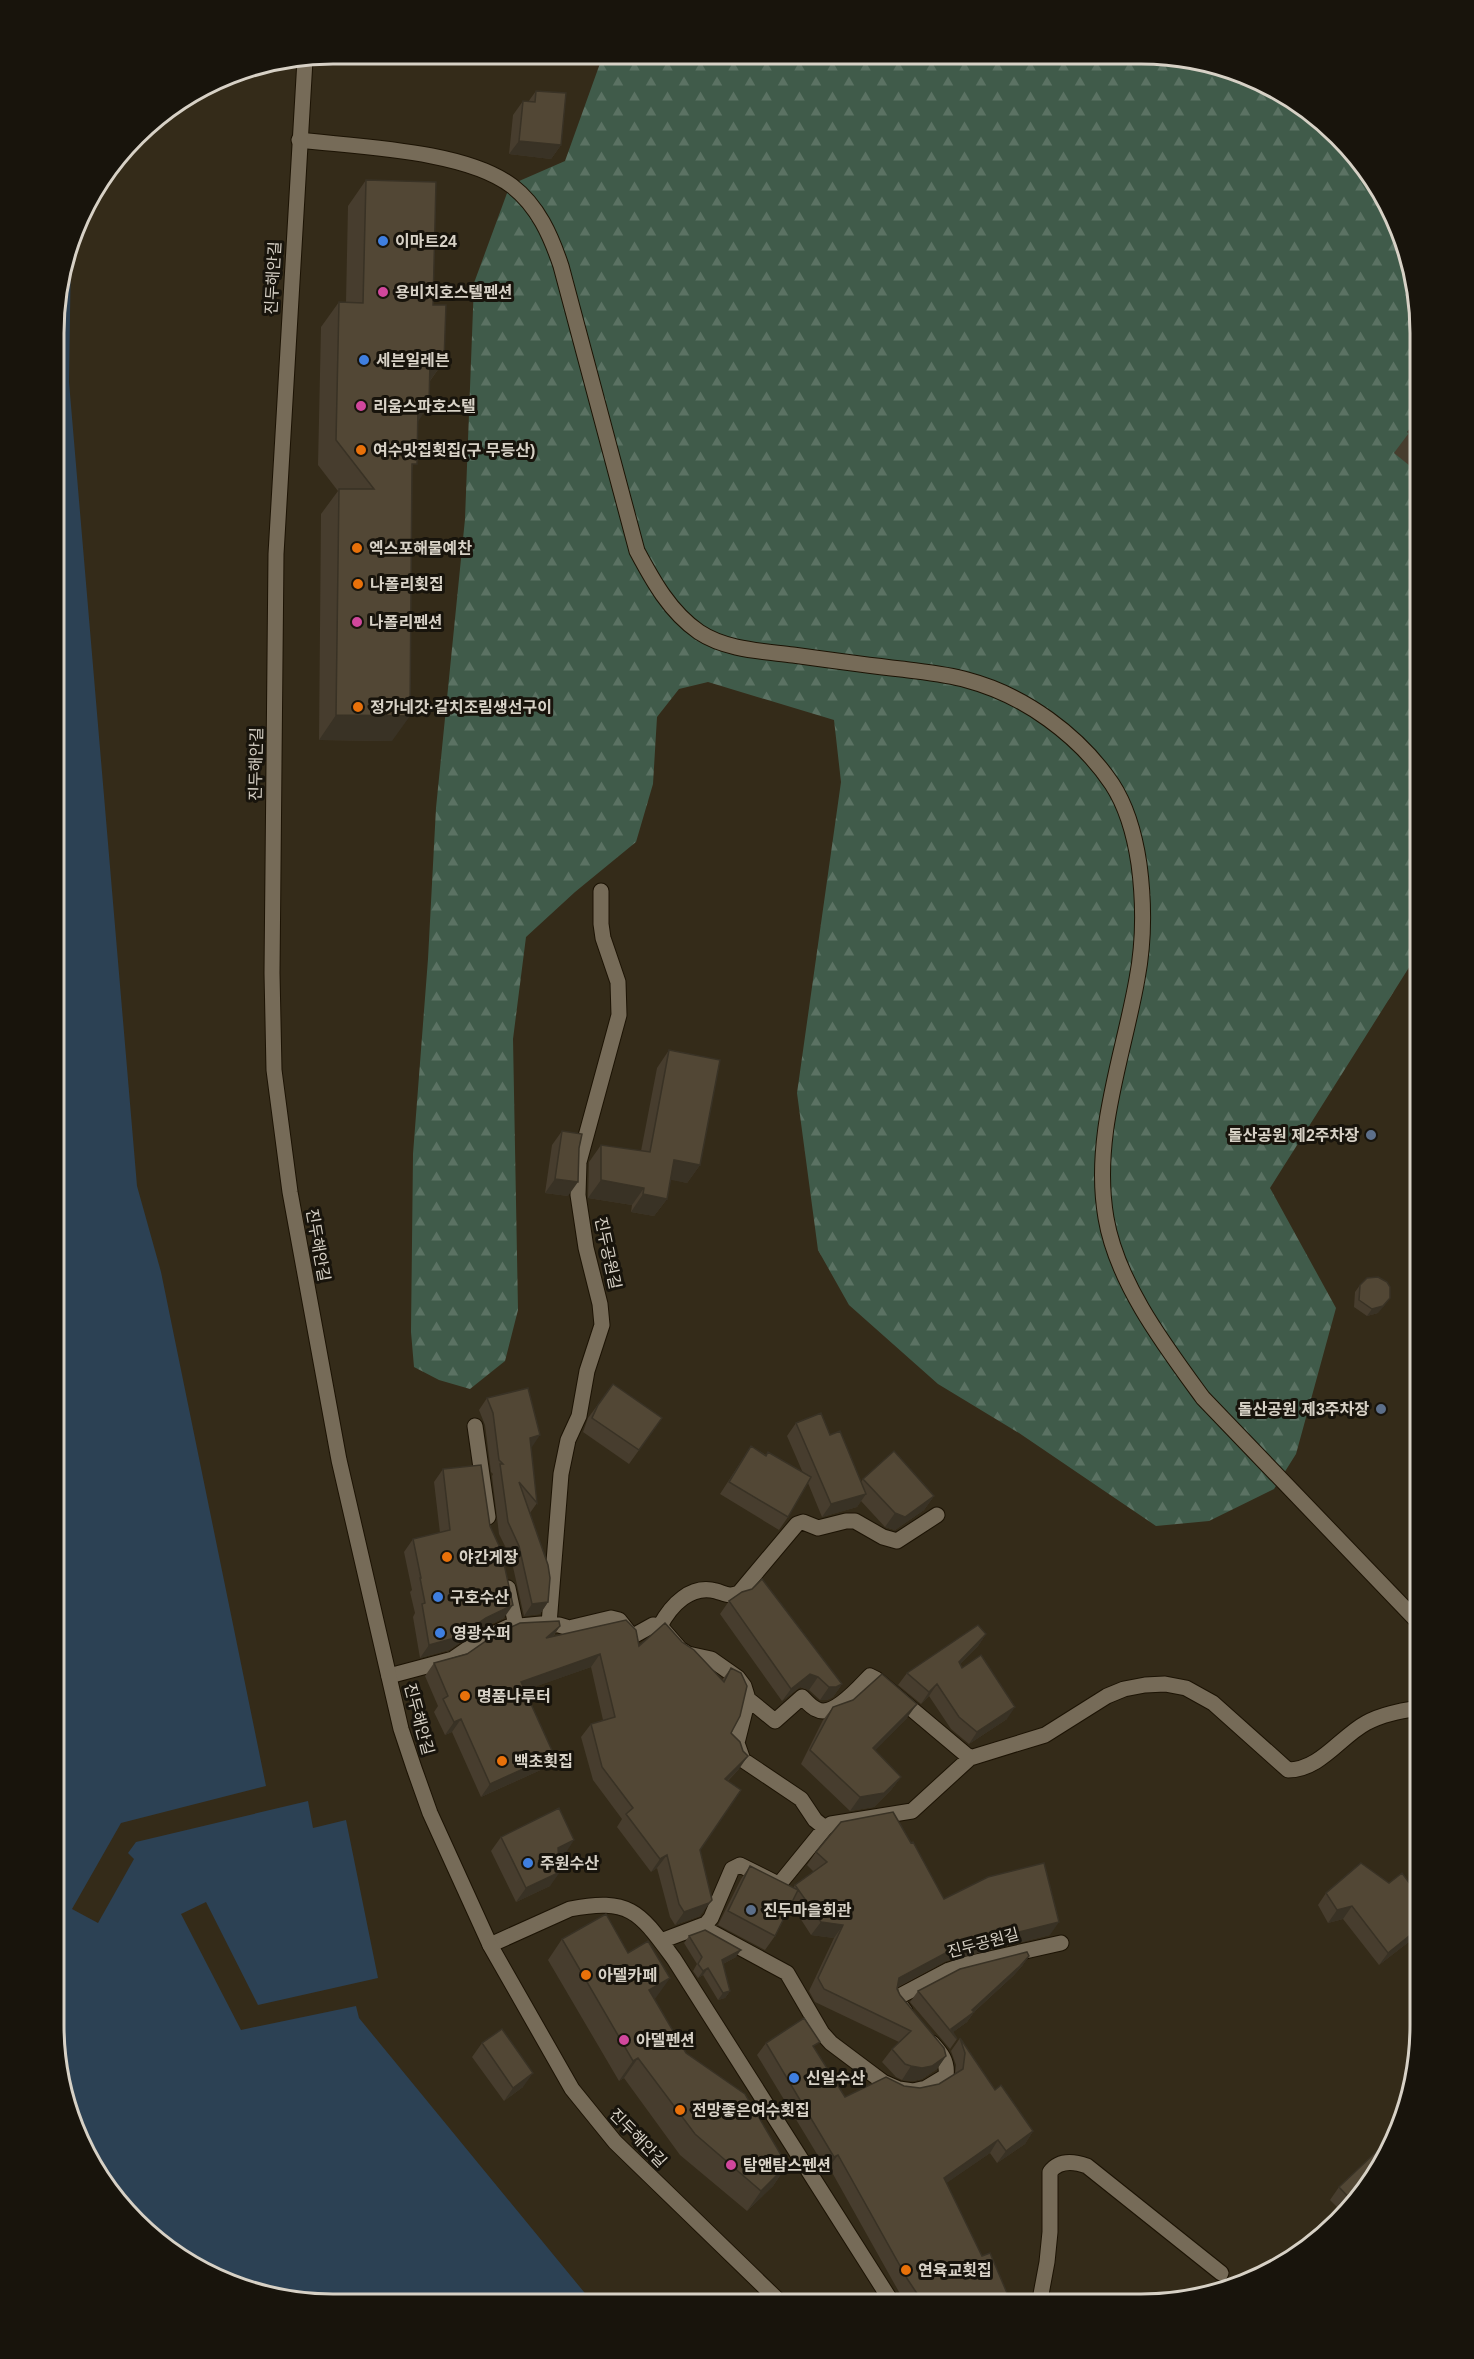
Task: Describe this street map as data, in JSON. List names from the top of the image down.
{
  "streets": {
    "street": ["진두해안길", "진두공원길"]
  },
  "places": [
    "이마트24",
    "용비치호스텔펜션",
    "세븐일레븐",
    "리움스파호스텔",
    "여수맛집횟집(구 무등산)",
    "엑스포해물예찬",
    "나폴리횟집",
    "나폴리펜션",
    "정가네갓·갈치조림생선구이",
    "돌산공원 제2주차장",
    "돌산공원 제3주차장",
    "야간게장",
    "구호수산",
    "영광수퍼",
    "명품나루터",
    "백초횟집",
    "주원수산",
    "진두마을회관",
    "아델카페",
    "아델펜션",
    "신일수산",
    "전망좋은여수횟집",
    "탐앤탐스펜션",
    "연육교횟집"
  ]
}
